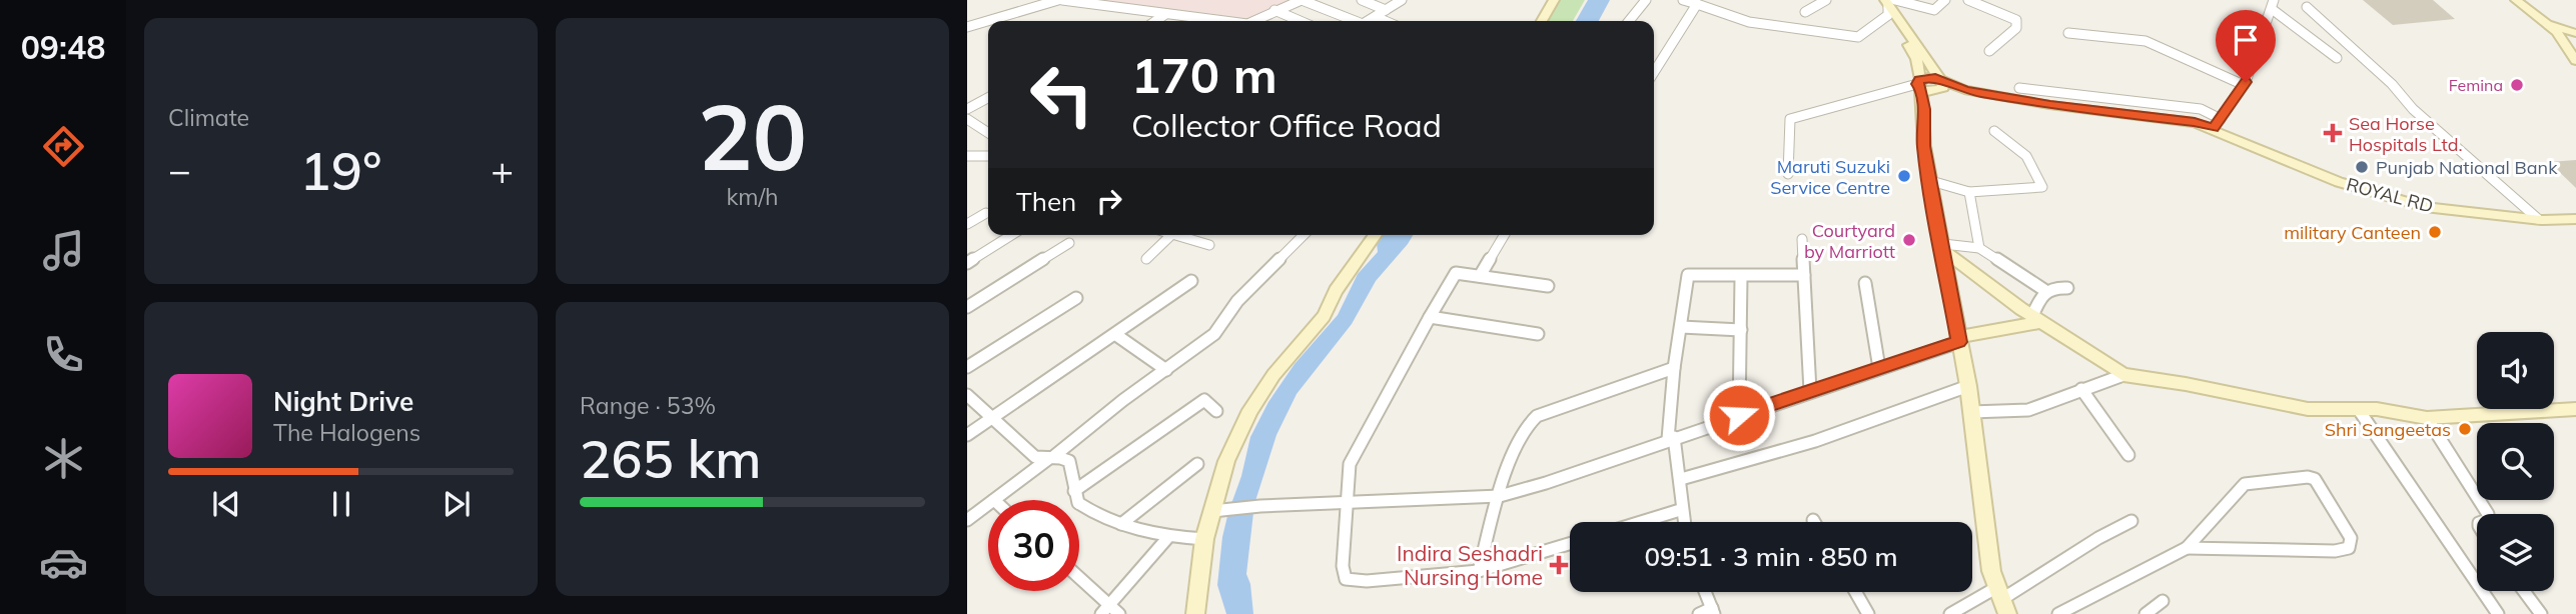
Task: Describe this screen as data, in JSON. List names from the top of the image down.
{
  "streets": {
    "main road": ["ROYAL RD"]
  },
  "places": {
    "other": [
      "Femina",
      "Punjab National Bank",
      "Maruti Suzuki Service Centre",
      "military Canteen",
      "Courtyard by Marriott",
      "Shri Sangeetas"
    ],
    "health": ["Sea Horse Hospitals Ltd.", "Indira Seshadri Nursing Home"]
  },
  "page": {
    "tabs": "09:48",
    "tile": [
      "Climate",
      ["20", "km/h"],
      ["Range · 53%", "265 km"]
    ],
    "turn": ["170 m", "Collector Office Road"],
    "heat": ["−", "19°", "+"],
    "then": "Then",
    "song": ["Night Drive", "The Halogens"],
    "limit": "30",
    "trip": "09:51 · 3 min · 850 m"
  }
}
